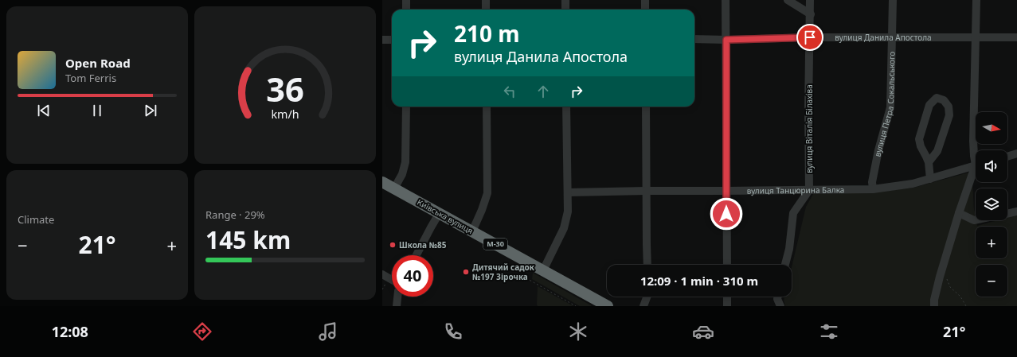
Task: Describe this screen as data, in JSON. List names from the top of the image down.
{
  "streets": {
    "highway": ["Київська вулиця", "М-30"],
    "street": [
      "вулиця Данила Апостола",
      "вулиця Петра Сокальського",
      "вулиця Віталія Білахіва",
      "вулиця Танцюрина Балка"
    ]
  },
  "crossings": [
    ["вулиця Данила Апостола", "вулиця Петра Сокальського"],
    ["вулиця Данила Апостола", "вулиця Віталія Білахіва"],
    ["вулиця Петра Сокальського", "вулиця Танцюрина Балка"],
    ["вулиця Віталія Білахіва", "вулиця Танцюрина Балка"]
  ],
  "places": ["Школа №85", "Дитячий садок №197 Зірочка"],
  "north": "right",
  "page": {
    "turn": ["210 m", "вулиця Данила Апостола"],
    "song": ["Open Road", "Tom Ferris"],
    "map_buttons": ["+", "−"],
    "tile": [
      "Climate",
      ["Range · 29%", "145 km"]
    ],
    "heat": ["−", "21°", "+"],
    "limit": "40",
    "trip": "12:09 · 1 min · 310 m",
    "tabs": ["12:08", "21°"],
    "gauge": ["36", "km/h"]
  }
}
